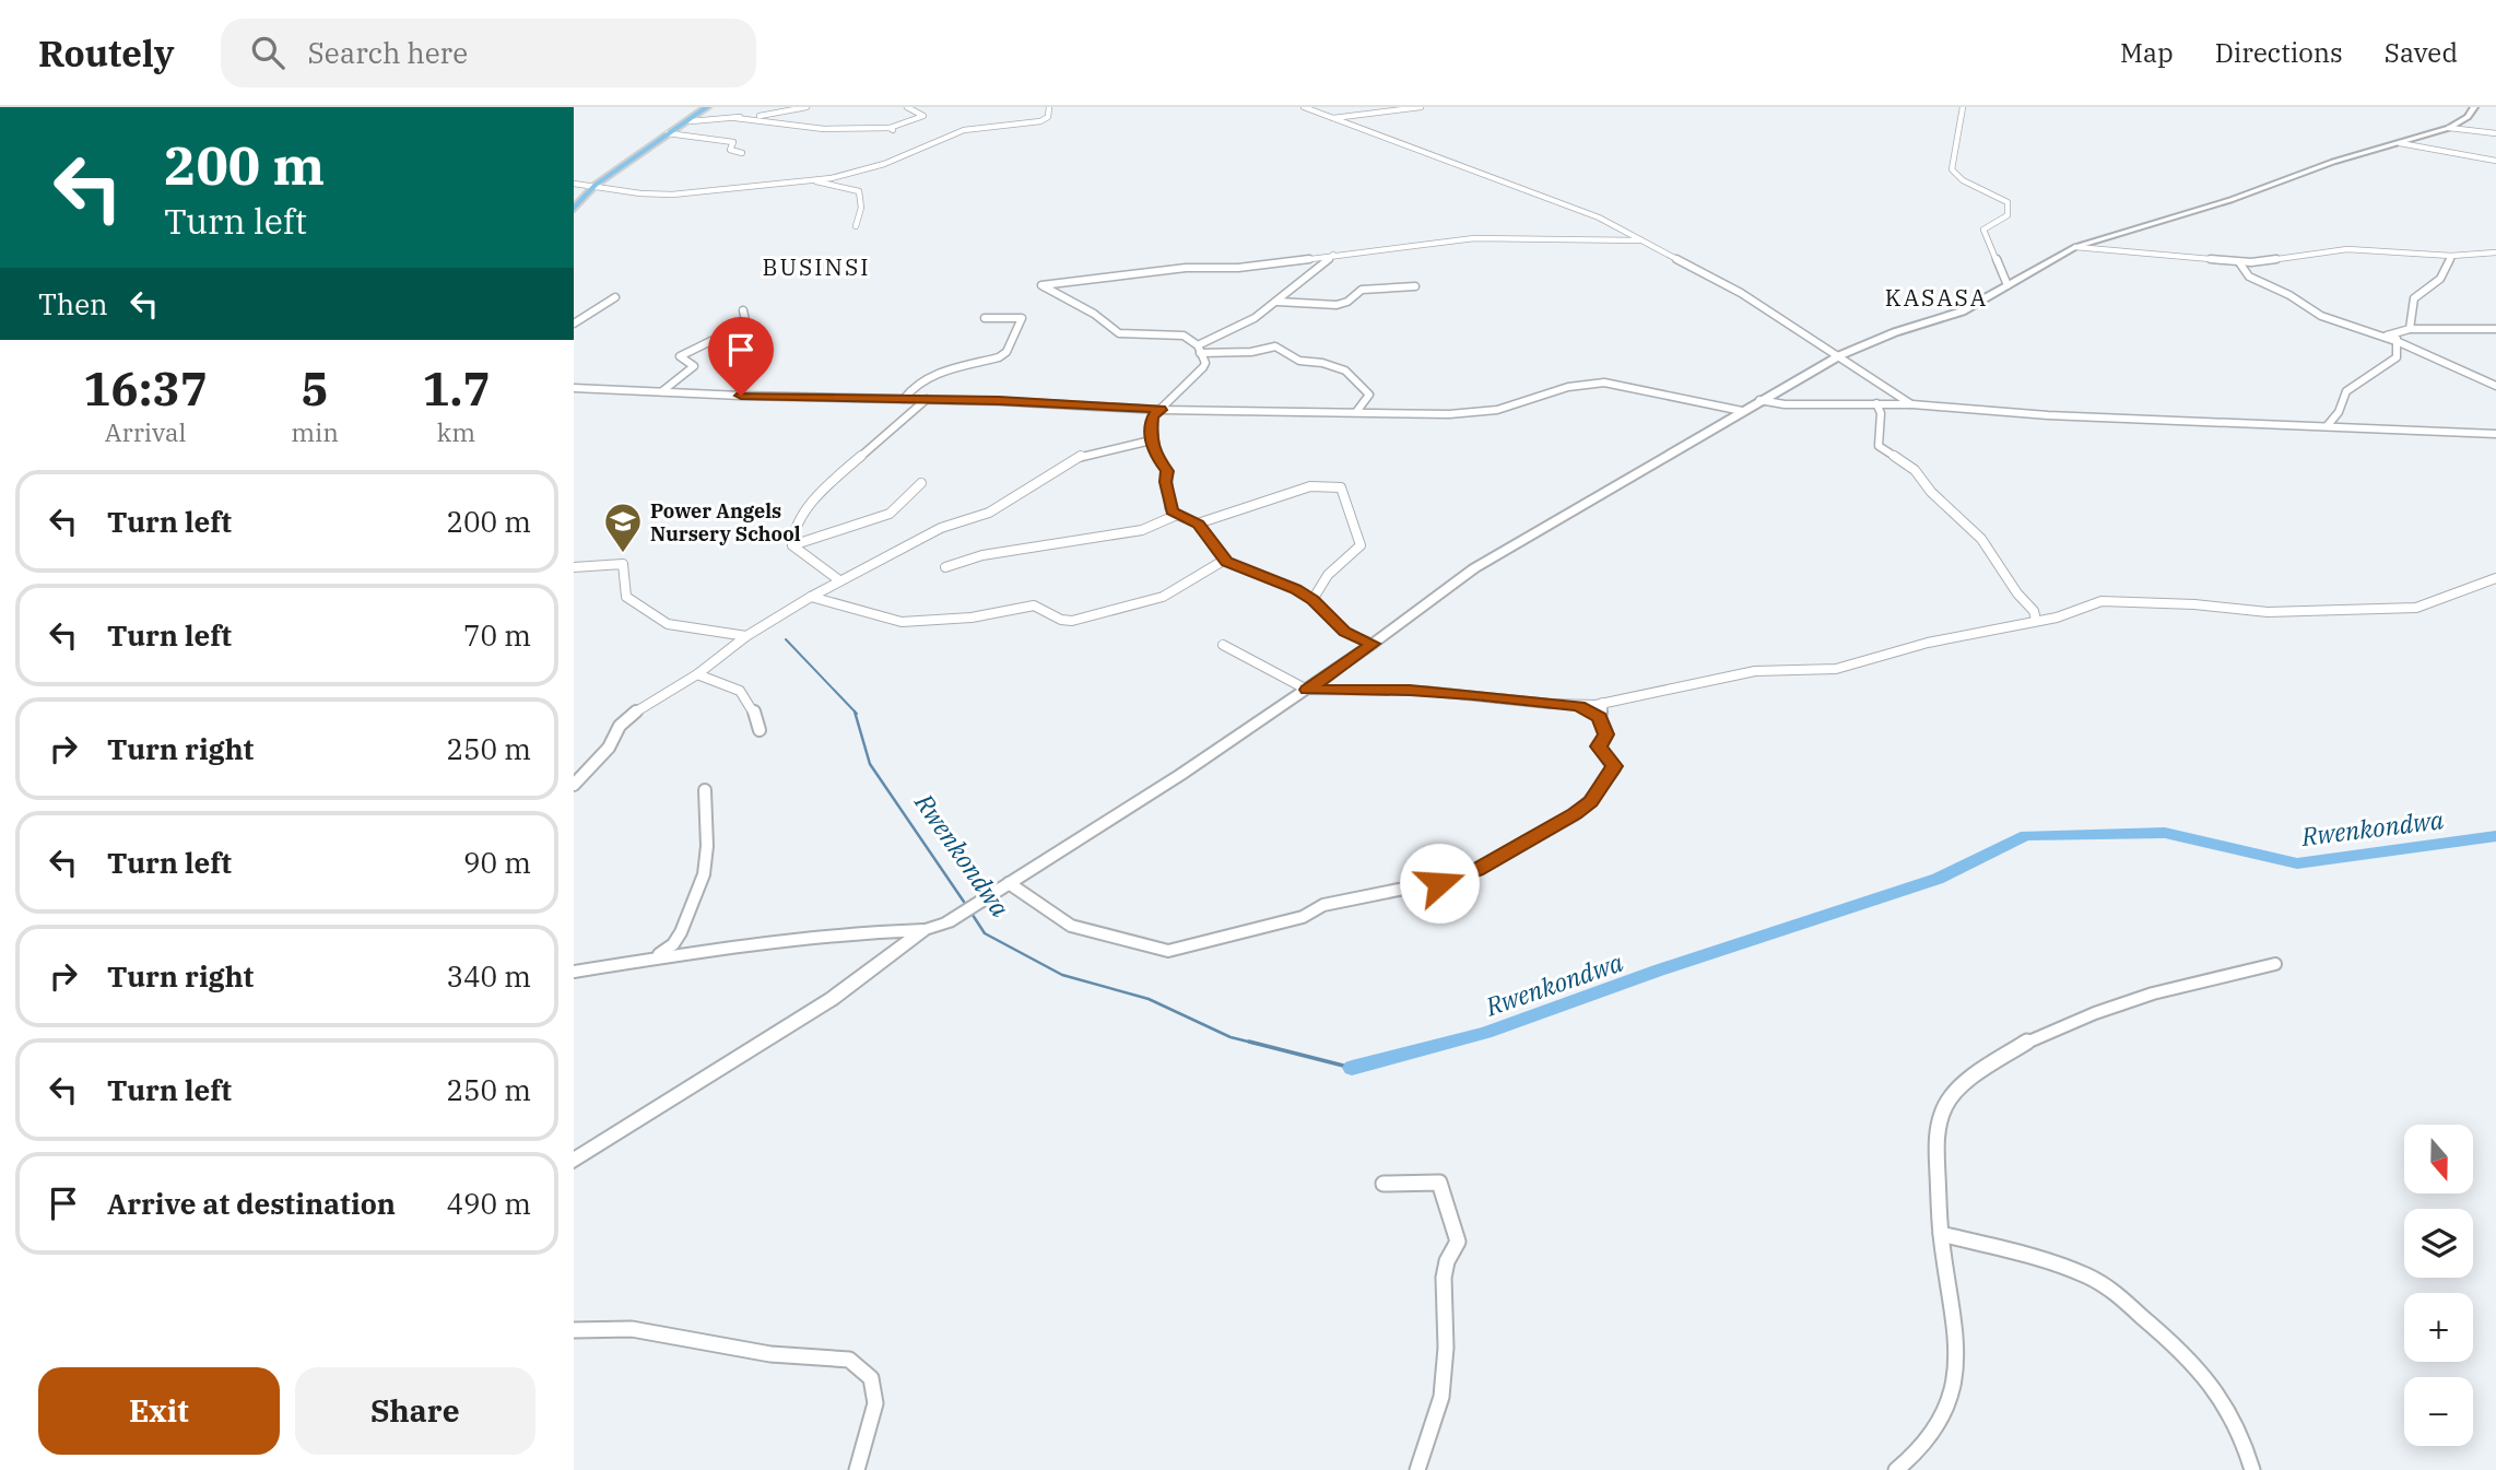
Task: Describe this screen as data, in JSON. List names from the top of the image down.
{
  "districts": ["BUSINSI", "KASASA"],
  "water": ["Rwenkondwa"],
  "places": {
    "school or university": ["Power Angels Nursery School"]
  },
  "north": "bottom",
  "page": {
    "header": "Routely",
    "search": "Search here",
    "nav": ["Map", "Directions", "Saved"],
    "turn": ["200 m", "Turn left"],
    "then": "Then",
    "eta": [
      "16:37",
      "Arrival",
      "5",
      "min",
      "1.7",
      "km"
    ],
    "list": [
      {
        "name": "Turn left",
        "value": "200 m"
      },
      {
        "name": "Turn left",
        "value": "70 m"
      },
      {
        "name": "Turn right",
        "value": "250 m"
      },
      {
        "name": "Turn left",
        "value": "90 m"
      },
      {
        "name": "Turn right",
        "value": "340 m"
      },
      {
        "name": "Turn left",
        "value": "250 m"
      },
      {
        "name": "Arrive at destination",
        "value": "490 m"
      }
    ],
    "map_buttons": ["+", "−"],
    "buttons": ["Exit", "Share"]
  }
}
